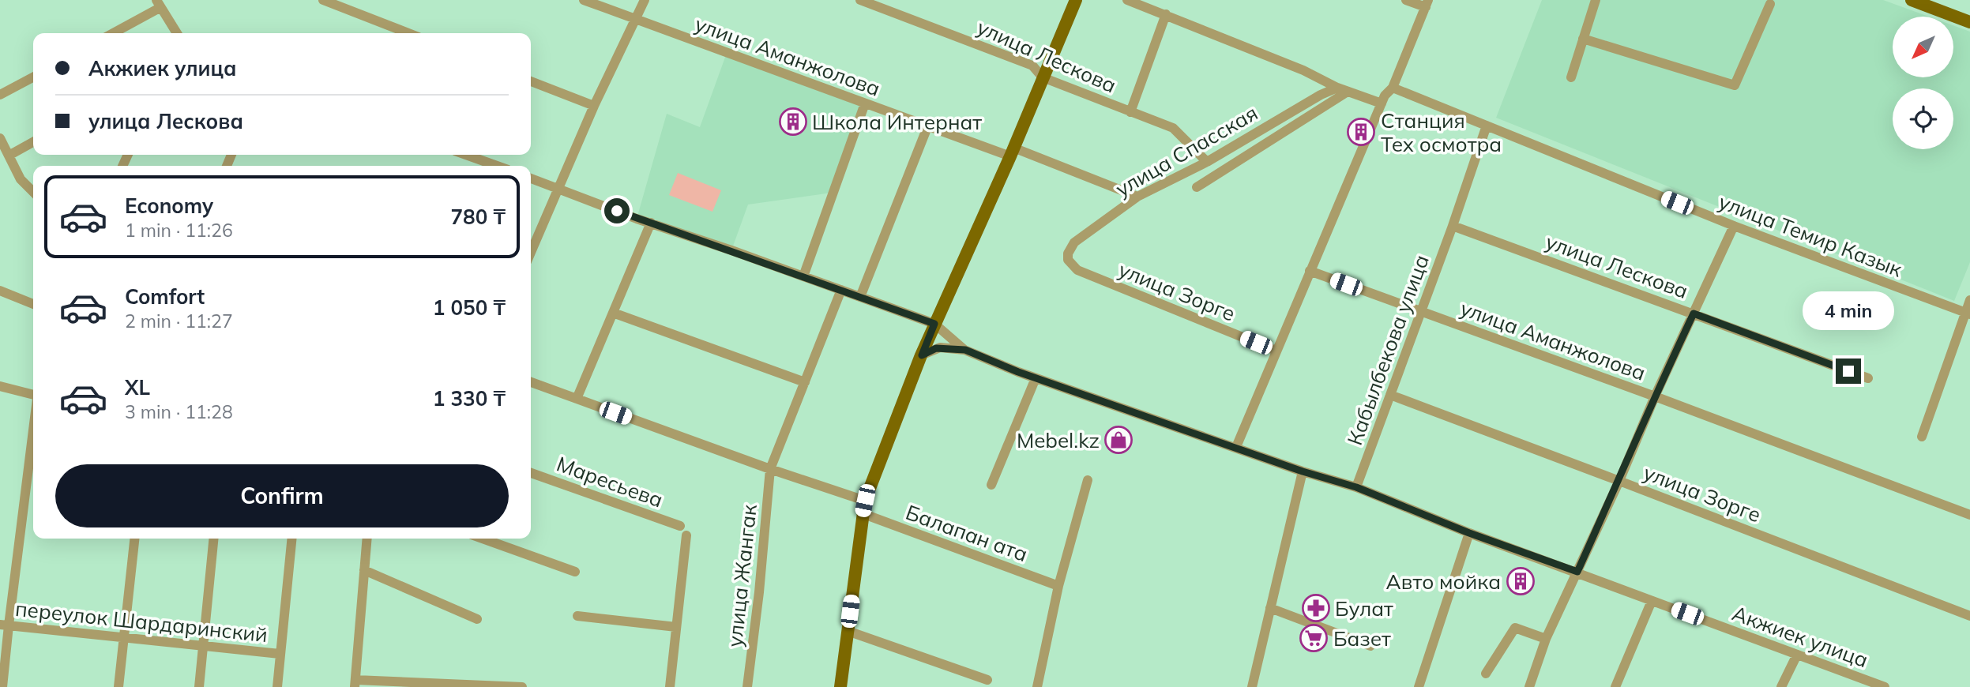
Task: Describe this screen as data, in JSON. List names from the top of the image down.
{
  "streets": {
    "street": [
      "улица Аманжолова",
      "улица Лескова",
      "улица Спасская",
      "улица Темир Казык",
      "улица Зорге",
      "Кабылбекова улица",
      "Маресьева",
      "Балапан ата",
      "улица Жангак",
      "переулок Шардаринский",
      "Акжиек улица"
    ]
  },
  "crossings": [
    ["улица Аманжолова", "улица Спасская"],
    ["улица Аманжолова", "Кабылбекова улица"],
    ["улица Лескова", "улица Спасская"],
    ["улица Лескова", "Кабылбекова улица"],
    ["улица Спасская", "улица Зорге"],
    ["улица Зорге", "Кабылбекова улица"],
    ["Кабылбекова улица", "Акжиек улица"],
    ["Балапан ата", "улица Жангак"],
    ["улица Жангак", "Акжиек улица"]
  ],
  "places": {
    "building": ["Школа Интернат", "Станция Тех осмотра", "Авто мойка"],
    "shop": ["Mebel.kz"],
    "pharmacy": ["Булат"],
    "supermarket": ["Базет"]
  },
  "north": "bottom left",
  "page": {
    "banner": ["Акжиек улица", "улица Лескова"],
    "list": [
      {
        "name": "Economy",
        "note": "1 min · 11:26",
        "value": "780 ₸"
      },
      {
        "name": "Comfort",
        "note": "2 min · 11:27",
        "value": "1 050 ₸"
      },
      {
        "name": "XL",
        "note": "3 min · 11:28",
        "value": "1 330 ₸"
      }
    ],
    "bubble": "4 min",
    "buttons": "Confirm"
  }
}
